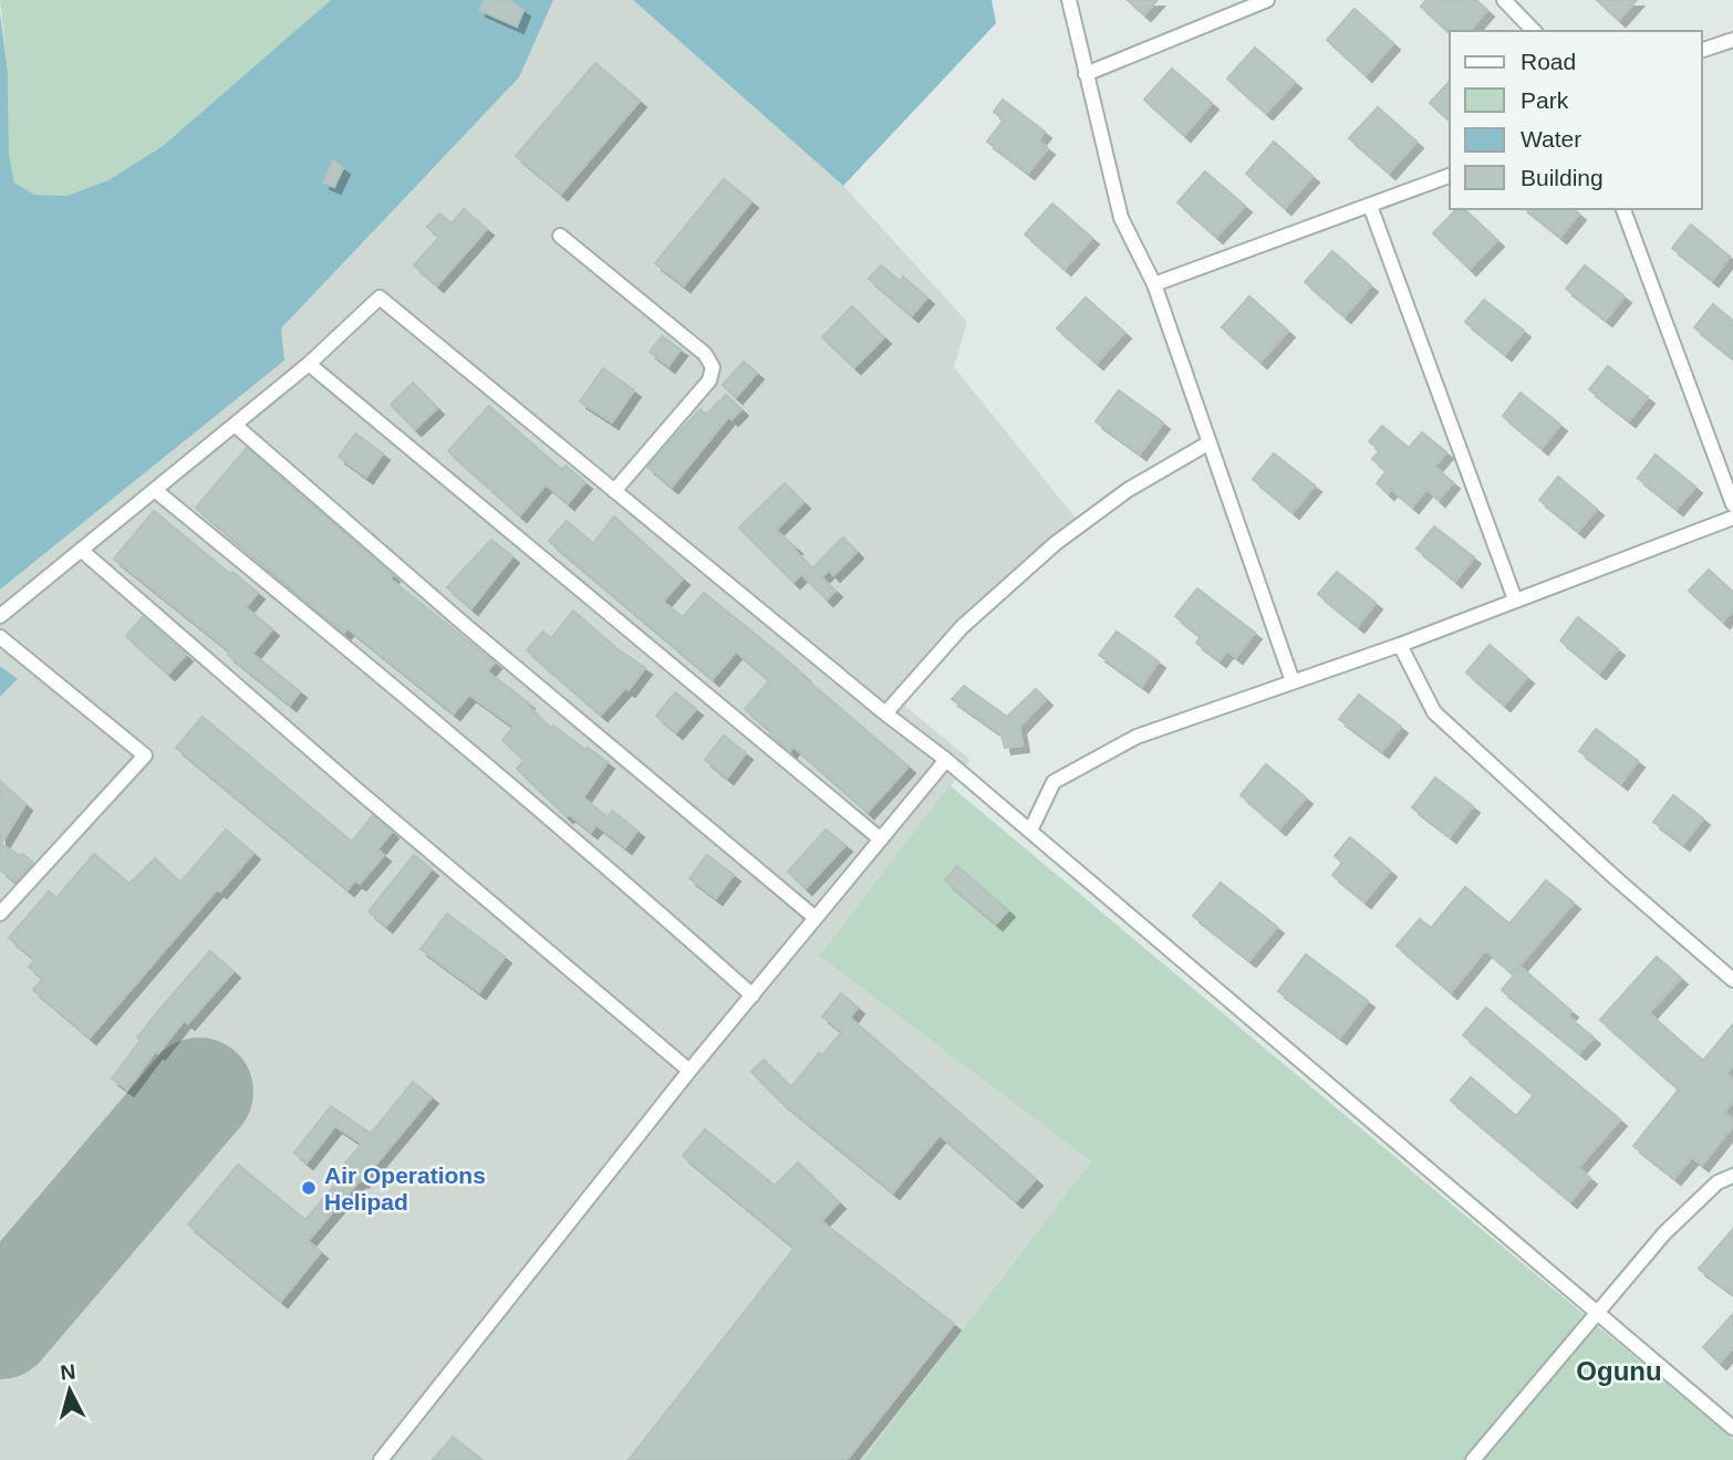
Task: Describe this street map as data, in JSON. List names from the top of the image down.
{
  "districts": ["Ogunu"],
  "places": ["Air Operations Helipad"],
  "legend": [
    "Road",
    "Park",
    "Water",
    "Building"
  ],
  "north": "top"
}
